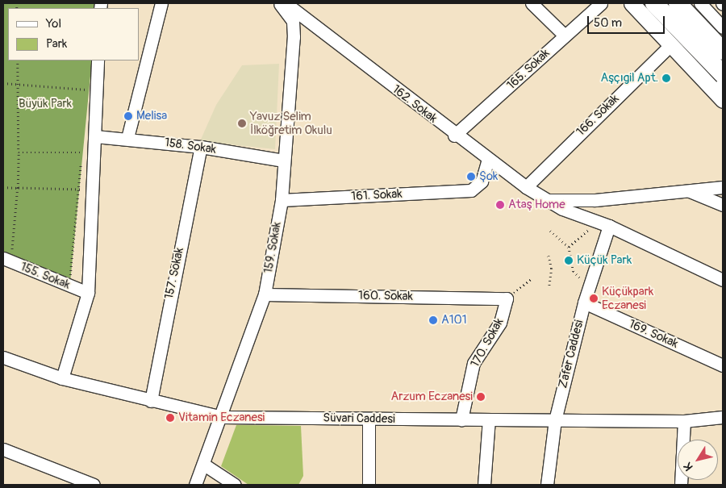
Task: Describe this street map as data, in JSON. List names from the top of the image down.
{
  "streets": {
    "street": [
      "165. Sokak",
      "162. Sokak",
      "166. Sokak",
      "158. Sokak",
      "161. Sokak",
      "159. Sokak",
      "157. Sokak",
      "155. Sokak",
      "160. Sokak",
      "169. Sokak",
      "170. Sokak",
      "Zafer Caddesi",
      "Süvari Caddesi"
    ]
  },
  "crossings": [
    ["165. Sokak", "162. Sokak"],
    ["162. Sokak", "166. Sokak"],
    ["162. Sokak", "161. Sokak"],
    ["162. Sokak", "Zafer Caddesi"],
    ["158. Sokak", "159. Sokak"],
    ["158. Sokak", "157. Sokak"],
    ["161. Sokak", "159. Sokak"],
    ["159. Sokak", "160. Sokak"],
    ["159. Sokak", "Süvari Caddesi"],
    ["157. Sokak", "Süvari Caddesi"],
    ["160. Sokak", "170. Sokak"],
    ["169. Sokak", "Zafer Caddesi"],
    ["170. Sokak", "Süvari Caddesi"],
    ["Zafer Caddesi", "Süvari Caddesi"]
  ],
  "parks": ["Büyük Park"],
  "places": [
    "Aşçıgil Apt.",
    "Melisa",
    "Yavuz Selim İlköğretim Okulu",
    "Şok",
    "Ataş Home",
    "Küçük Park",
    "Küçükpark Eczanesi",
    "A101",
    "Arzum Eczanesi",
    "Vitamin Eczanesi"
  ],
  "legend": ["Yol", "Park"],
  "scale_bar": "50 m",
  "north": "bottom left"
}
